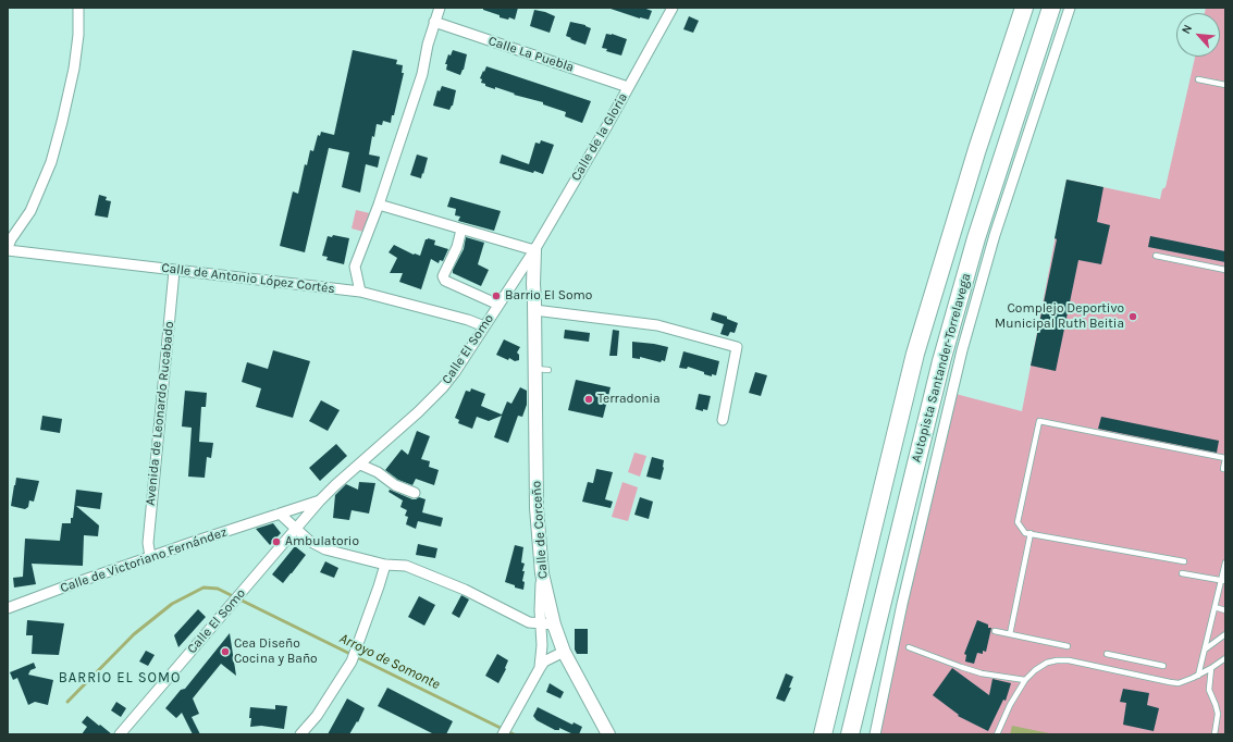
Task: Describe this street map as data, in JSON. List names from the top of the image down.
{
  "streets": {
    "highway": ["Autopista Santander-Torrelavega"],
    "main road": ["Calle de Corceño"],
    "street": [
      "Calle La Puebla",
      "Calle de la Gloria",
      "Calle de Antonio López Cortés",
      "Calle El Somo",
      "Avenida de Leonardo Rucabado",
      "Calle de Victoriano Fernández"
    ]
  },
  "crossings": [
    ["Calle La Puebla", "Calle de la Gloria"],
    ["Calle de la Gloria", "Calle El Somo"],
    ["Calle de la Gloria", "Calle de Corceño"],
    ["Calle de Antonio López Cortés", "Calle El Somo"],
    ["Calle de Antonio López Cortés", "Avenida de Leonardo Rucabado"],
    ["Calle El Somo", "Calle de Corceño"],
    ["Calle El Somo", "Calle de Victoriano Fernández"],
    ["Avenida de Leonardo Rucabado", "Calle de Victoriano Fernández"]
  ],
  "districts": ["BARRIO EL SOMO"],
  "water": ["Arroyo de Somonte"],
  "places": [
    "Barrio El Somo",
    "Complejo Deportivo Municipal Ruth Beitia",
    "Terradonia",
    "Ambulatorio",
    "Cea Diseño Cocina y Baño"
  ],
  "north": "top left"
}
